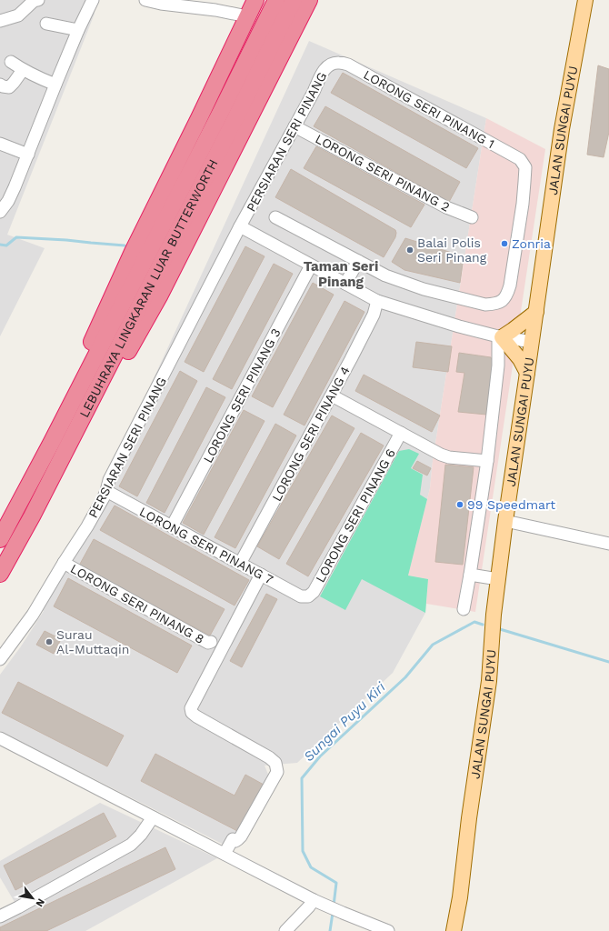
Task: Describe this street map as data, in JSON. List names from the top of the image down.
{
  "streets": {
    "highway": ["LEBUHRAYA LINGKARAN LUAR BUTTERWORTH"],
    "main road": ["JALAN SUNGAI PUYU"],
    "street": [
      "LORONG SERI PINANG 1",
      "PERSIARAN SERI PINANG",
      "LORONG SERI PINANG 2",
      "LORONG SERI PINANG 3",
      "LORONG SERI PINANG 4",
      "LORONG SERI PINANG 6",
      "LORONG SERI PINANG 7",
      "LORONG SERI PINANG 8"
    ]
  },
  "crossings": [
    ["LORONG SERI PINANG 1", "PERSIARAN SERI PINANG"],
    ["JALAN SUNGAI PUYU", "PERSIARAN SERI PINANG"],
    ["PERSIARAN SERI PINANG", "LORONG SERI PINANG 2"],
    ["PERSIARAN SERI PINANG", "LORONG SERI PINANG 3"],
    ["PERSIARAN SERI PINANG", "LORONG SERI PINANG 4"],
    ["PERSIARAN SERI PINANG", "LORONG SERI PINANG 7"],
    ["PERSIARAN SERI PINANG", "LORONG SERI PINANG 8"],
    ["LORONG SERI PINANG 3", "LORONG SERI PINANG 7"],
    ["LORONG SERI PINANG 4", "LORONG SERI PINANG 7"],
    ["LORONG SERI PINANG 6", "LORONG SERI PINANG 7"]
  ],
  "districts": ["Taman Seri Pinang"],
  "water": ["Sungai Puyu Kiri"],
  "places": [
    "Zonria",
    "Balai Polis Seri Pinang",
    "99 Speedmart",
    "Surau Al-Muttaqin"
  ],
  "north": "bottom right"
}
